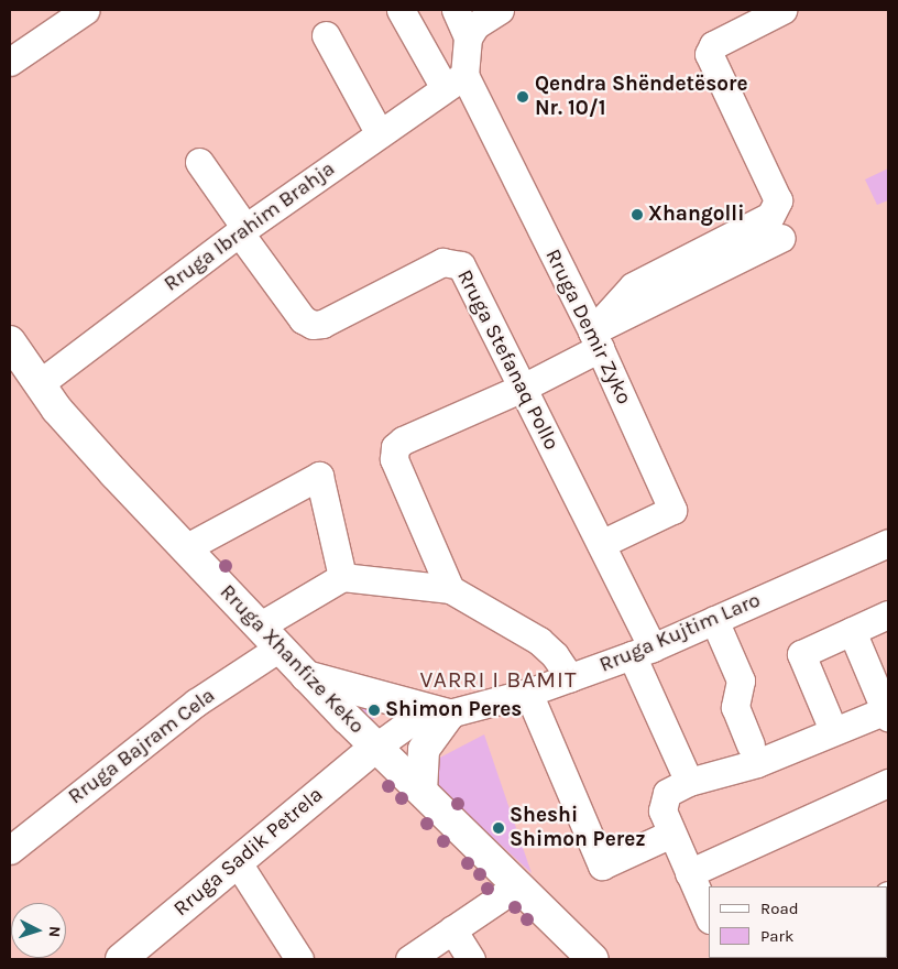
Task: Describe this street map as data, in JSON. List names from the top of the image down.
{
  "streets": {
    "main road": ["Rruga Xhanfize Keko", "Rruga Sadik Petrela"],
    "street": [
      "Rruga Ibrahim Brahja",
      "Rruga Demir Zyko",
      "Rruga Stefanaq Pollo",
      "Rruga Kujtim Laro",
      "Rruga Bajram Cela"
    ]
  },
  "crossings": [
    ["Rruga Ibrahim Brahja", "Rruga Demir Zyko"],
    ["Rruga Ibrahim Brahja", "Rruga Stefanaq Pollo"],
    ["Rruga Ibrahim Brahja", "Rruga Xhanfize Keko"],
    ["Rruga Demir Zyko", "Rruga Stefanaq Pollo"],
    ["Rruga Stefanaq Pollo", "Rruga Kujtim Laro"],
    ["Rruga Kujtim Laro", "Rruga Xhanfize Keko"],
    ["Rruga Kujtim Laro", "Rruga Sadik Petrela"],
    ["Rruga Xhanfize Keko", "Rruga Bajram Cela"],
    ["Rruga Xhanfize Keko", "Rruga Sadik Petrela"]
  ],
  "districts": ["VARRI I BAMIT"],
  "places": [
    "Qendra Shëndetësore Nr. 10/1",
    "Xhangolli",
    "Shimon Peres",
    "Sheshi Shimon Perez"
  ],
  "legend": ["Road", "Park"],
  "north": "right"
}
